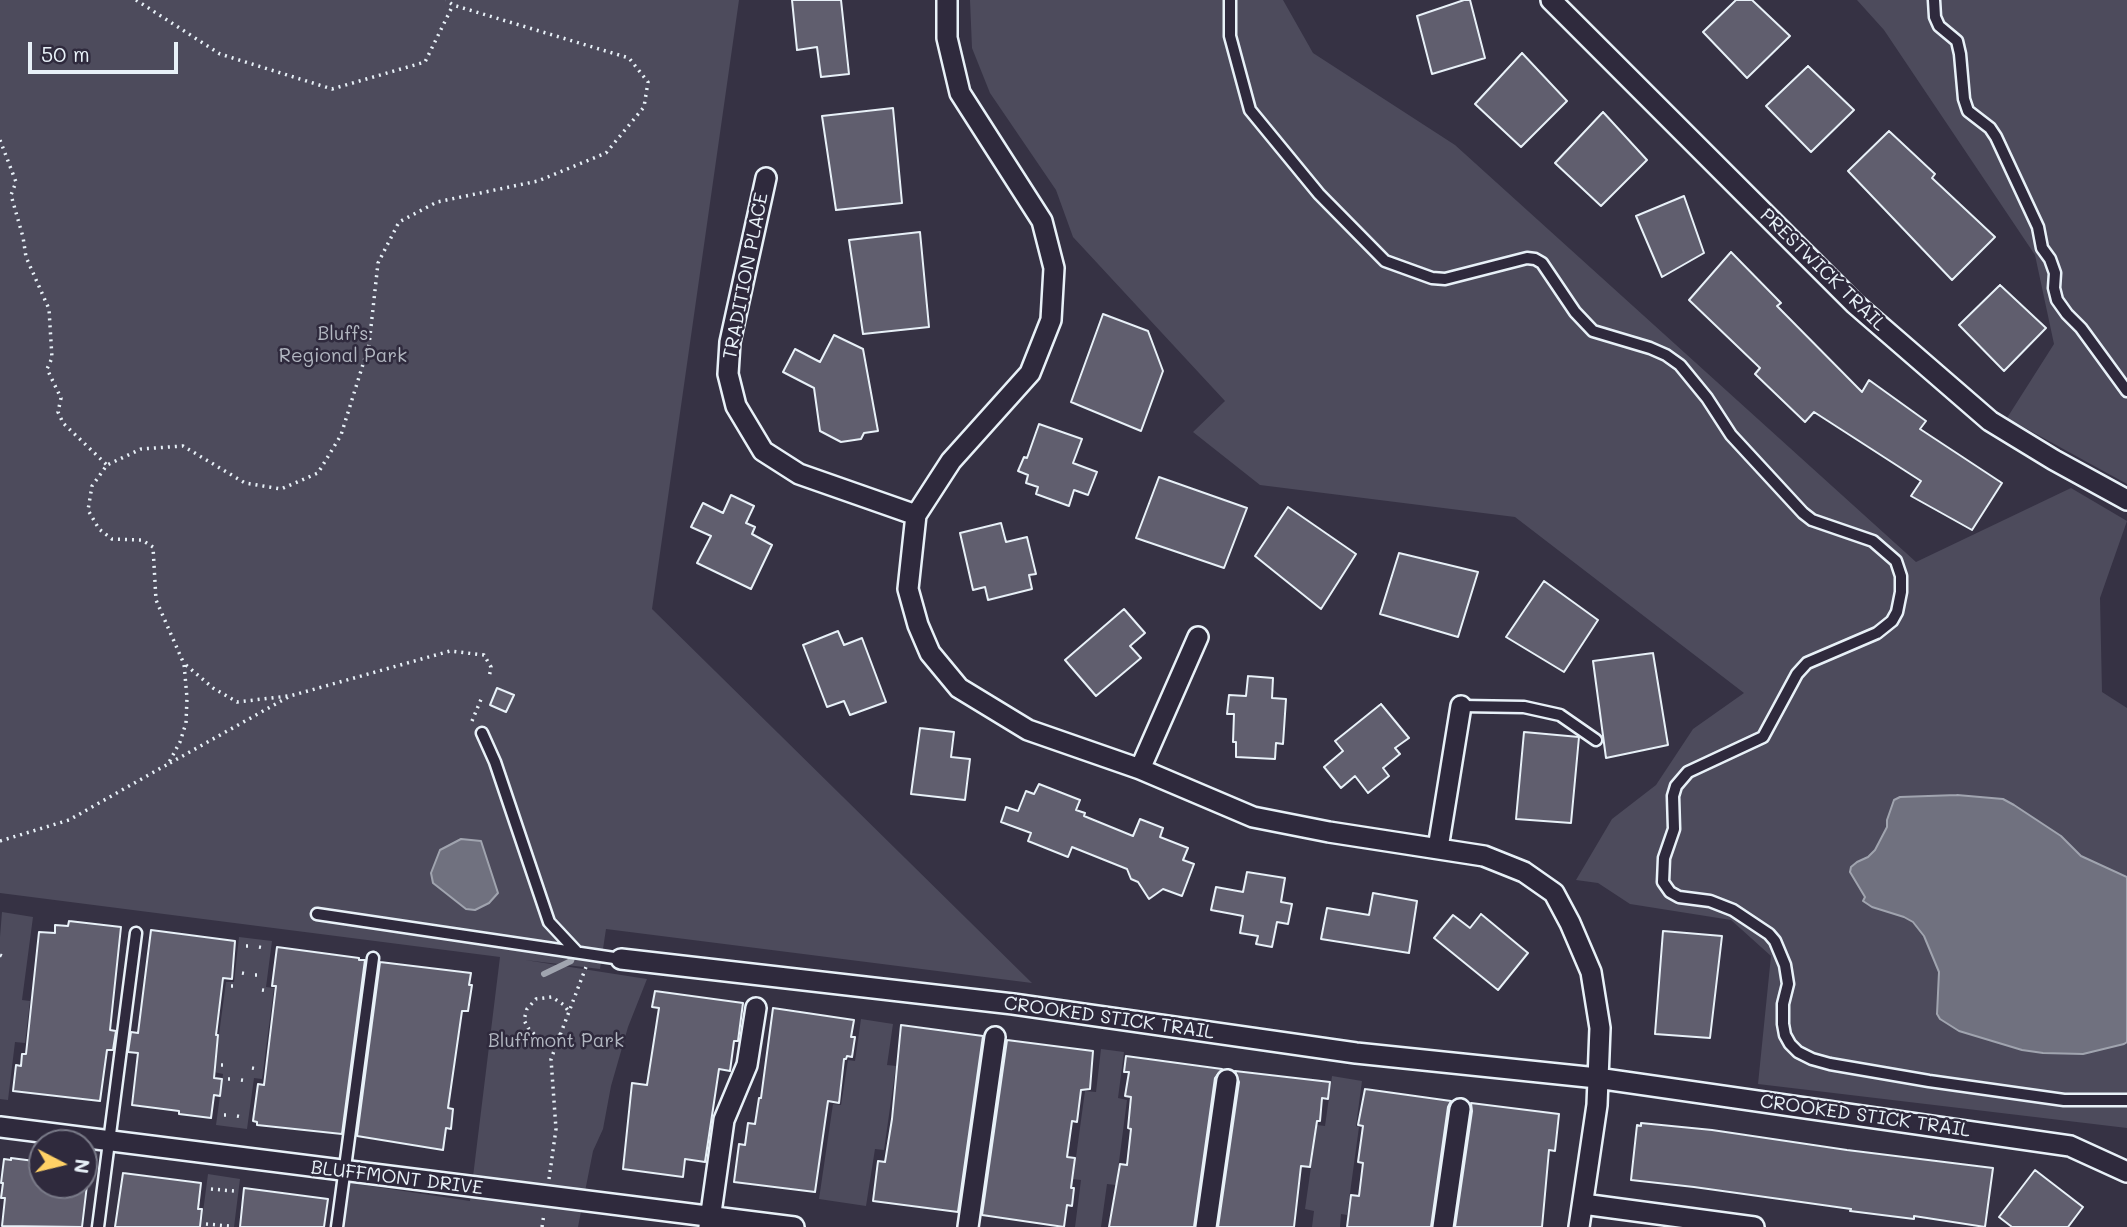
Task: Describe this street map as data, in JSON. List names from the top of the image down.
{
  "streets": {
    "street": [
      "PRESTWICK TRAIL",
      "TRADITION PLACE",
      "CROOKED STICK TRAIL",
      "BLUFFMONT DRIVE"
    ]
  },
  "parks": ["Bluffs Regional Park", "Bluffmont Park"],
  "scale_bar": "50 m",
  "north": "right"
}
